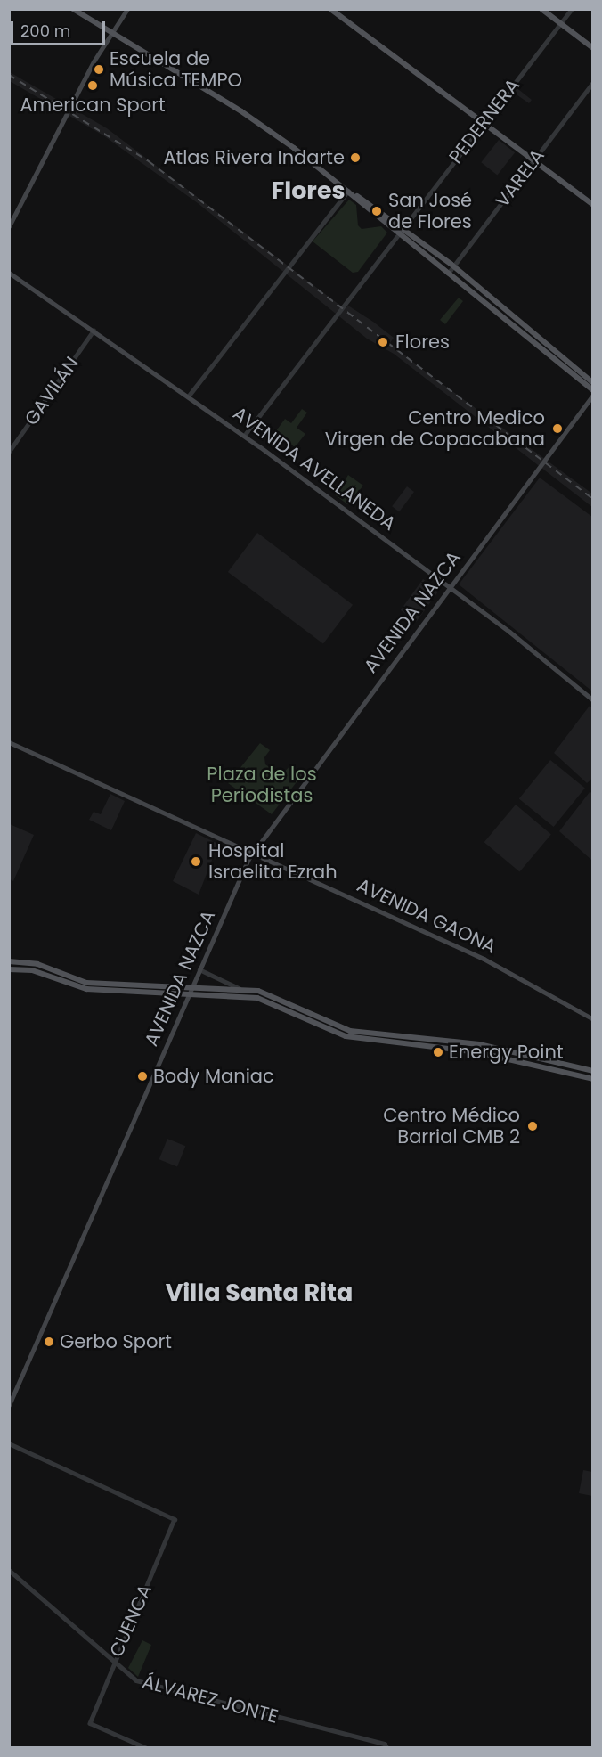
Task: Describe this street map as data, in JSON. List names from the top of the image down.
{
  "streets": {
    "main road": ["AVENIDA AVELLANEDA", "AVENIDA NAZCA", "AVENIDA GAONA"],
    "street": [
      "PEDERNERA",
      "VARELA",
      "GAVILÁN",
      "CUENCA",
      "ÁLVAREZ JONTE"
    ]
  },
  "crossings": [
    ["PEDERNERA", "AVENIDA AVELLANEDA"],
    ["GAVILÁN", "AVENIDA AVELLANEDA"],
    ["AVENIDA AVELLANEDA", "AVENIDA NAZCA"],
    ["AVENIDA NAZCA", "AVENIDA GAONA"],
    ["CUENCA", "ÁLVAREZ JONTE"]
  ],
  "districts": ["Flores", "Villa Santa Rita"],
  "parks": ["Plaza de los Periodistas"],
  "places": [
    "Escuela de Música TEMPO",
    "American Sport",
    "Atlas Rivera Indarte",
    "San José de Flores",
    "Flores",
    "Centro Medico Virgen de Copacabana",
    "Hospital Israelita Ezrah",
    "Energy Point",
    "Body Maniac",
    "Centro Médico Barrial CMB 2",
    "Gerbo Sport"
  ],
  "scale_bar": "200 m"
}
